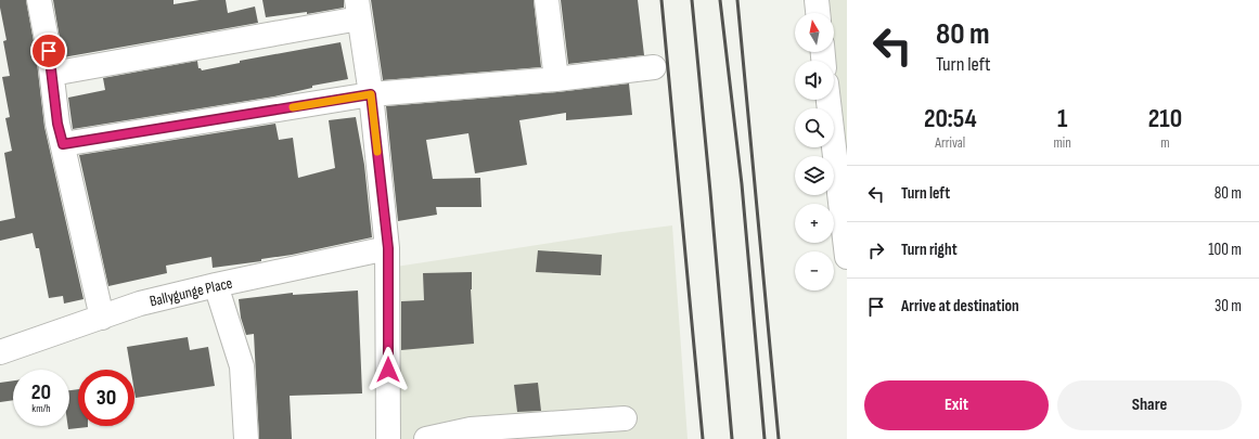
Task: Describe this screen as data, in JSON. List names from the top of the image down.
{
  "streets": {
    "street": ["Ballygunge Place"]
  },
  "north": "top",
  "page": {
    "turn": ["80 m", "Turn left"],
    "map_buttons": ["+", "−"],
    "eta": [
      "20:54",
      "Arrival",
      "1",
      "min",
      "210",
      "m"
    ],
    "list": [
      {
        "name": "Turn left",
        "value": "80 m"
      },
      {
        "name": "Turn right",
        "value": "100 m"
      },
      {
        "name": "Arrive at destination",
        "value": "30 m"
      }
    ],
    "speed": "20 km/h",
    "limit": "30",
    "buttons": ["Exit", "Share"]
  }
}
